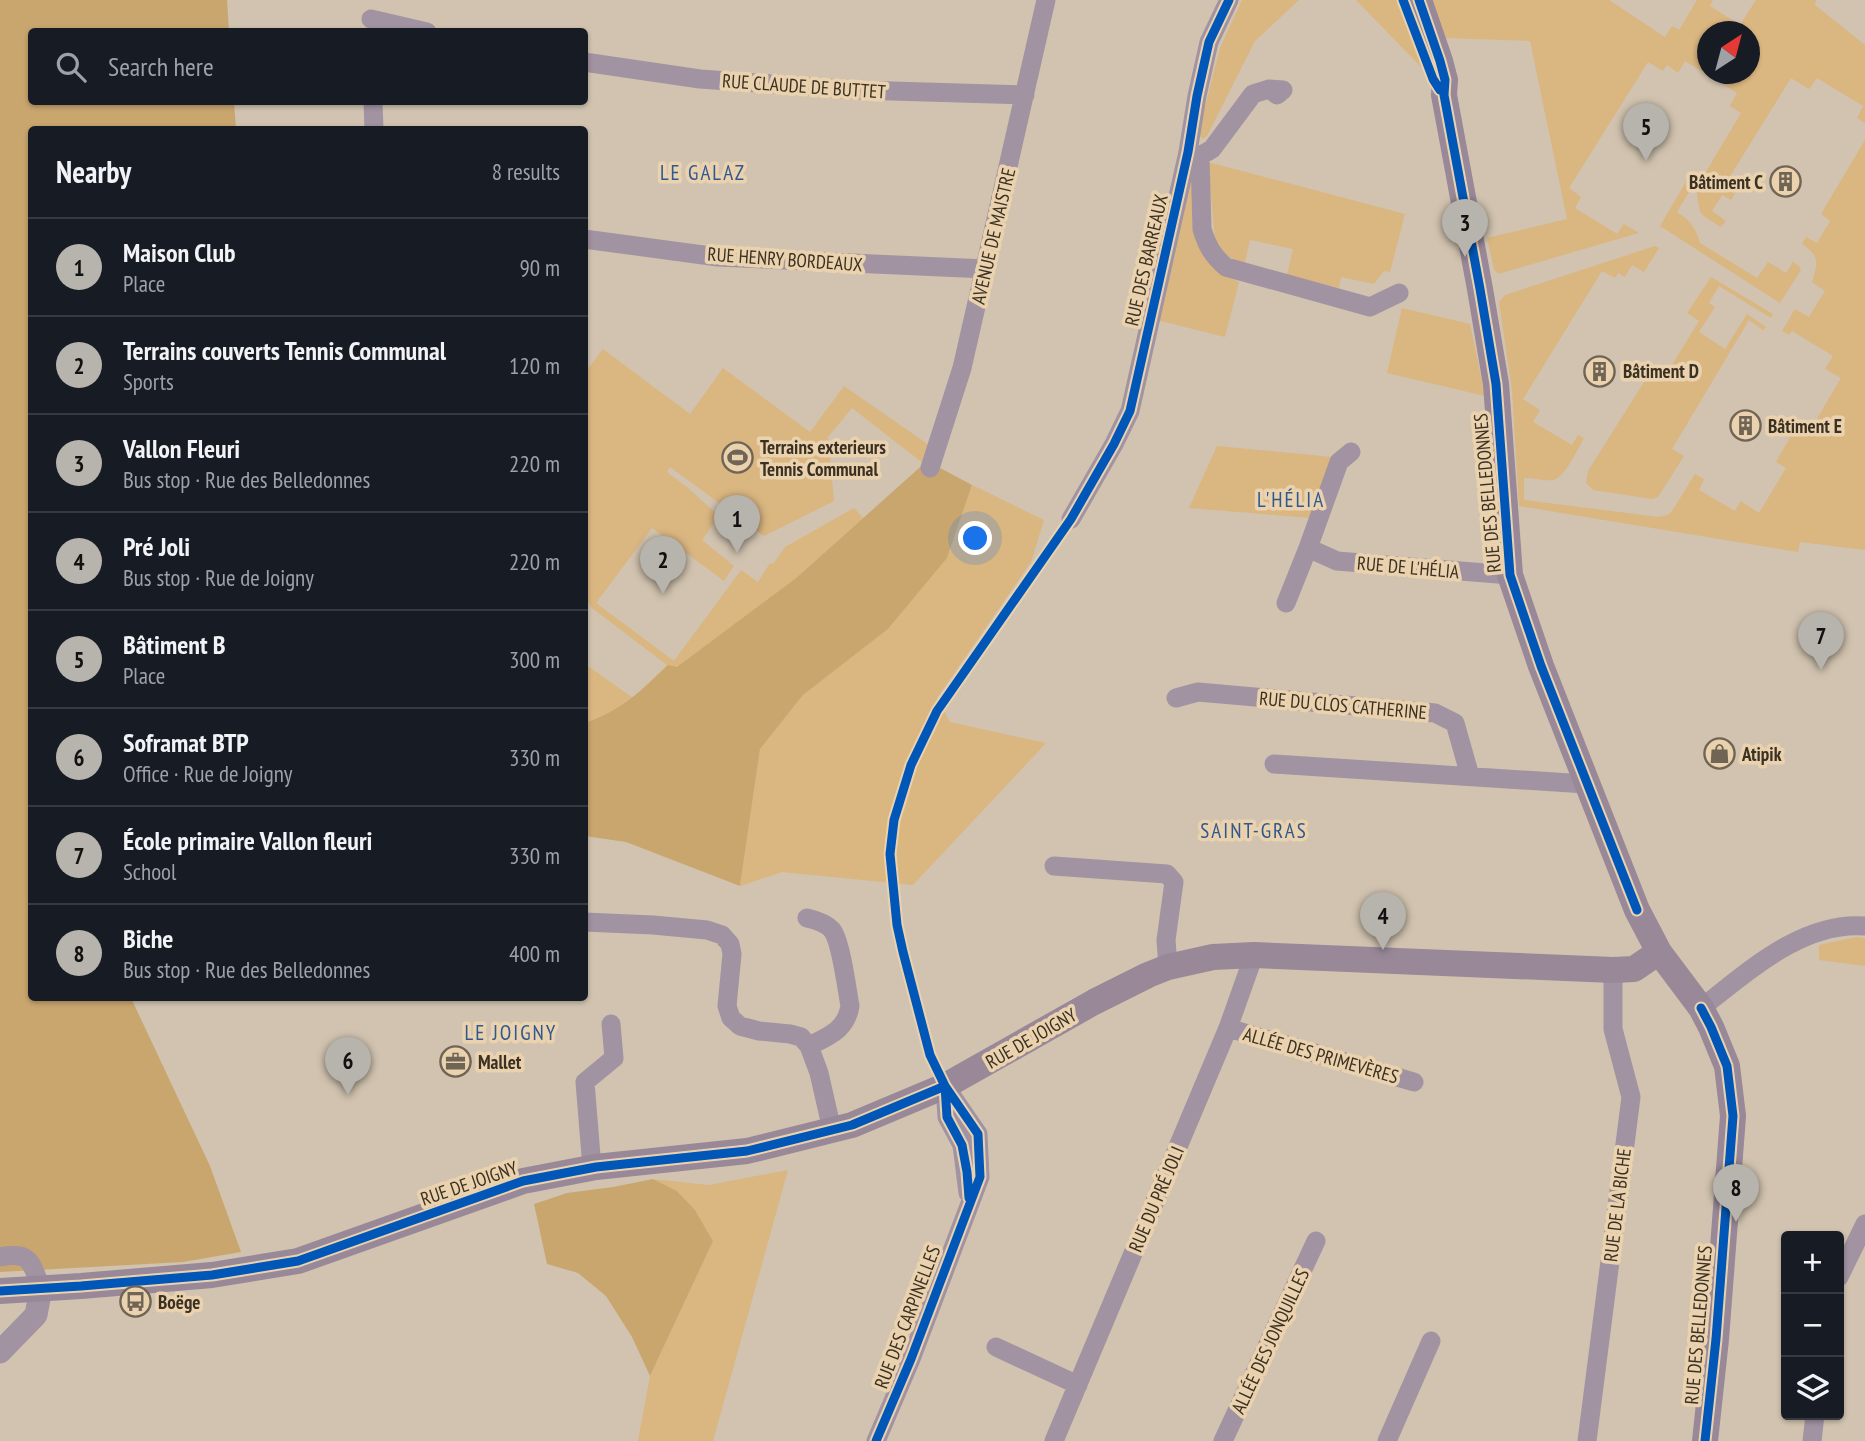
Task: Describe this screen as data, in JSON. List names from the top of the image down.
{
  "streets": {
    "main road": ["RUE DES BELLEDONNES", "RUE DE JOIGNY"],
    "street": [
      "RUE CLAUDE DE BUTTET",
      "AVENUE DE MAISTRE",
      "RUE HENRY BORDEAUX",
      "RUE DES BARREAUX",
      "RUE DE L'HÉLIA",
      "RUE DU CLOS CATHERINE",
      "ALLÉE DES PRIMEVÈRES",
      "RUE DU PRÉ JOLI",
      "RUE DE LA BICHE",
      "RUE DES CARPINELLES",
      "ALLÉE DES JONQUILLES"
    ]
  },
  "crossings": [
    ["RUE CLAUDE DE BUTTET", "AVENUE DE MAISTRE"],
    ["AVENUE DE MAISTRE", "RUE HENRY BORDEAUX"],
    ["RUE DES BELLEDONNES", "RUE DE L'HÉLIA"],
    ["RUE DES BELLEDONNES", "RUE DE JOIGNY"],
    ["RUE DE JOIGNY", "RUE DU PRÉ JOLI"],
    ["RUE DE JOIGNY", "RUE DE LA BICHE"],
    ["RUE DE JOIGNY", "RUE DES CARPINELLES"],
    ["ALLÉE DES PRIMEVÈRES", "RUE DU PRÉ JOLI"]
  ],
  "districts": [
    "LE GALAZ",
    "L'HÉLIA",
    "SAINT-GRAS",
    "LE JOIGNY"
  ],
  "places": {
    "building": ["Bâtiment C", "Bâtiment D", "Bâtiment E"],
    "sports": ["Terrains exterieurs Tennis Communal"],
    "shop": ["Atipik"],
    "office": ["Mallet"],
    "bus stop": ["Boëge"]
  },
  "north": "top right",
  "page": {
    "search": "Search here",
    "pins": [
      "5",
      "3",
      "1",
      "2",
      "7",
      "4",
      "6",
      "8"
    ],
    "heading": ["Nearby", "8 results"],
    "list": [
      {
        "mark": "1",
        "name": "Maison Club",
        "note": "Place",
        "value": "90 m"
      },
      {
        "mark": "2",
        "name": "Terrains couverts Tennis Communal",
        "note": "Sports",
        "value": "120 m"
      },
      {
        "mark": "3",
        "name": "Vallon Fleuri",
        "note": "Bus stop · Rue des Belledonnes",
        "value": "220 m"
      },
      {
        "mark": "4",
        "name": "Pré Joli",
        "note": "Bus stop · Rue de Joigny",
        "value": "220 m"
      },
      {
        "mark": "5",
        "name": "Bâtiment B",
        "note": "Place",
        "value": "300 m"
      },
      {
        "mark": "6",
        "name": "Soframat BTP",
        "note": "Office · Rue de Joigny",
        "value": "330 m"
      },
      {
        "mark": "7",
        "name": "École primaire Vallon fleuri",
        "note": "School",
        "value": "330 m"
      },
      {
        "mark": "8",
        "name": "Biche",
        "note": "Bus stop · Rue des Belledonnes",
        "value": "400 m"
      }
    ],
    "map_buttons": ["+", "−"]
  }
}
